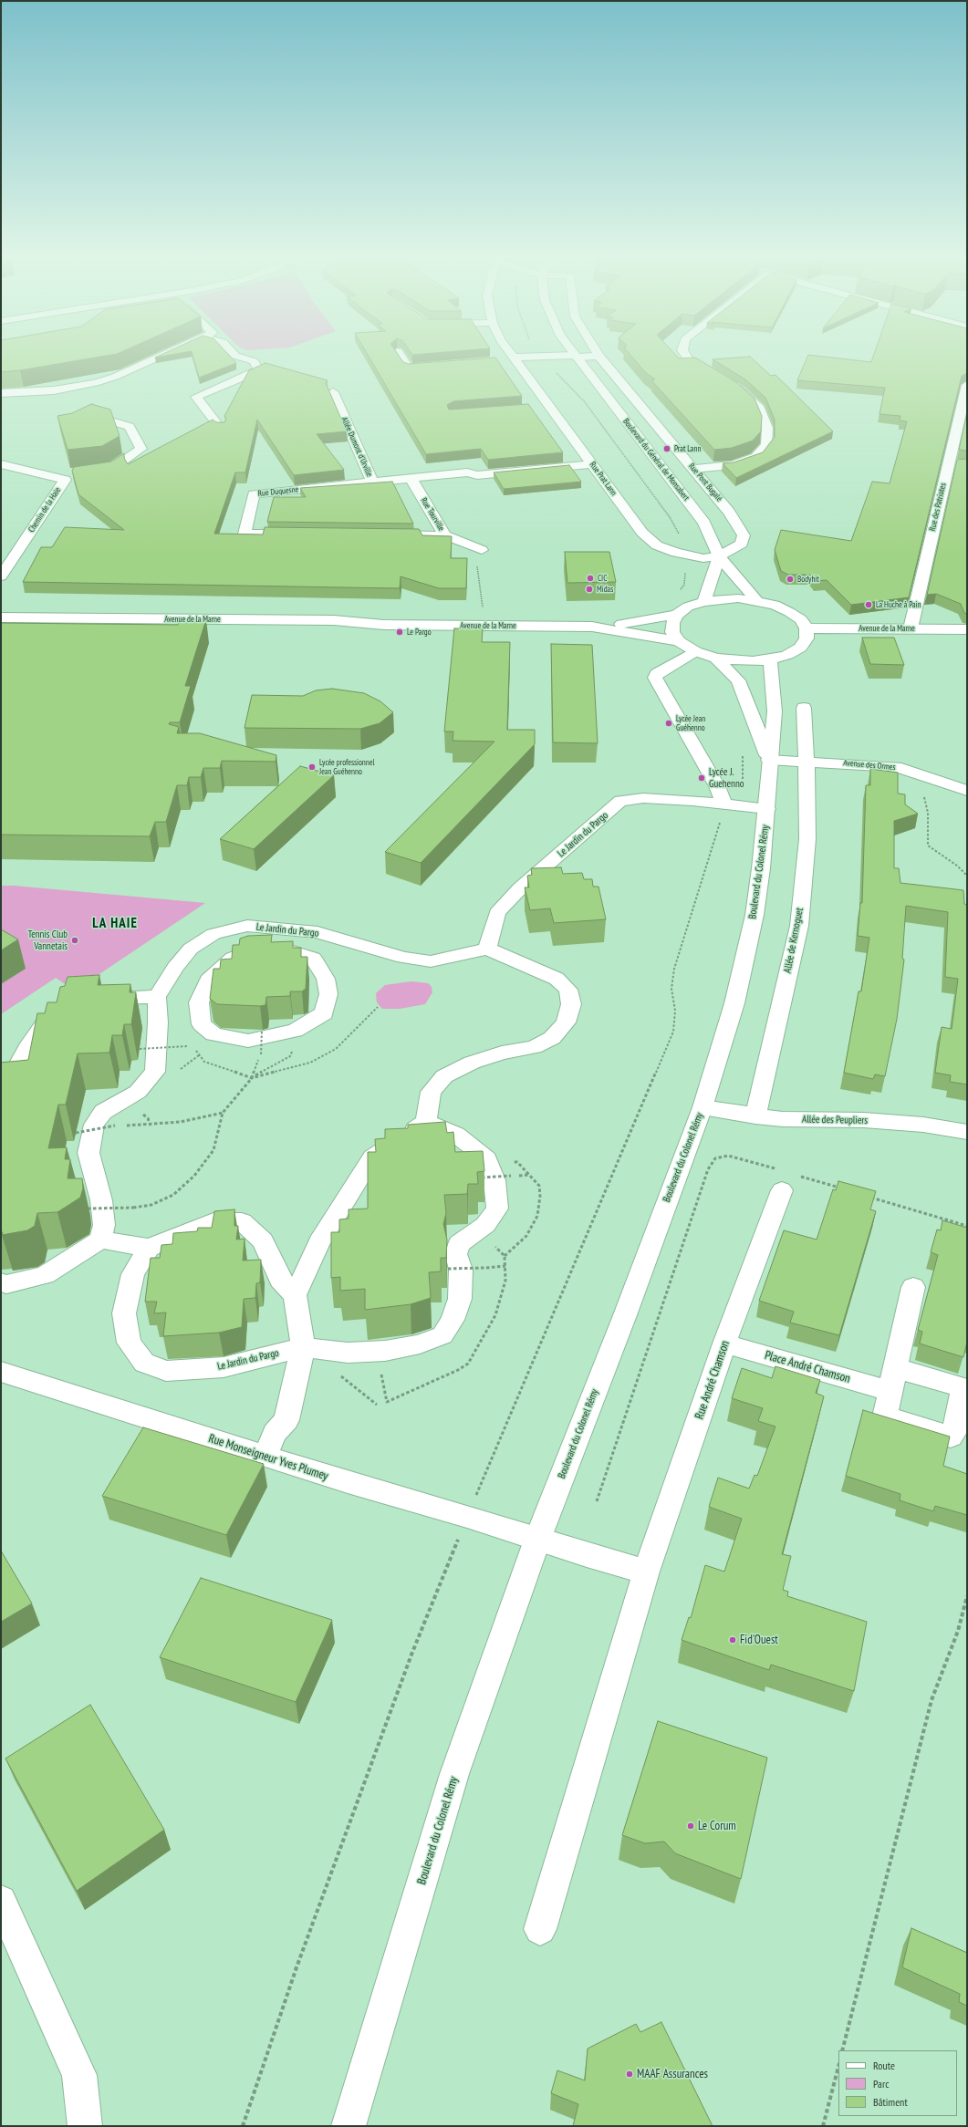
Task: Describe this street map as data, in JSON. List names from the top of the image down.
{
  "streets": {
    "street": [
      "Allée Dumont d'Urville",
      "Boulevard du Général de Monsabert",
      "Rue Prat Lann",
      "Rue Pont Bugalé",
      "Rue Duquesne",
      "Rue des Patriotes",
      "Chemin de la Haie",
      "Rue Tourville",
      "Avenue de la Marne",
      "Avenue des Ormes",
      "Le Jardin du Pargo",
      "Boulevard du Colonel Rémy",
      "Allée de Kernoguet",
      "Allée des Peupliers",
      "Place André Chamson",
      "Rue André Chamson",
      "Rue Monseigneur Yves Plumey"
    ]
  },
  "crossings": [
    ["Allée Dumont d'Urville", "Rue Duquesne"],
    ["Boulevard du Général de Monsabert", "Rue Prat Lann"],
    ["Boulevard du Général de Monsabert", "Rue Pont Bugalé"],
    ["Rue Prat Lann", "Rue Pont Bugalé"],
    ["Rue Prat Lann", "Rue Duquesne"],
    ["Rue Duquesne", "Rue Tourville"],
    ["Rue des Patriotes", "Avenue de la Marne"],
    ["Avenue des Ormes", "Boulevard du Colonel Rémy"],
    ["Avenue des Ormes", "Allée de Kernoguet"],
    ["Le Jardin du Pargo", "Boulevard du Colonel Rémy"],
    ["Boulevard du Colonel Rémy", "Allée des Peupliers"],
    ["Boulevard du Colonel Rémy", "Rue Monseigneur Yves Plumey"],
    ["Allée de Kernoguet", "Allée des Peupliers"],
    ["Place André Chamson", "Rue André Chamson"]
  ],
  "districts": ["LA HAIE"],
  "places": [
    "Prat Lann",
    "CIC",
    "Bodyhit",
    "Midas",
    "La Huche à Pain",
    "Le Pargo",
    "Lycée Jean Guéhenno",
    "Lycée professionnel Jean Guéhenno",
    "Lycée J. Guehenno",
    "Tennis Club Vannetais",
    "Fid'Ouest",
    "Le Corum",
    "MAAF Assurances"
  ],
  "legend": ["Route", "Parc", "Bâtiment"]
}
